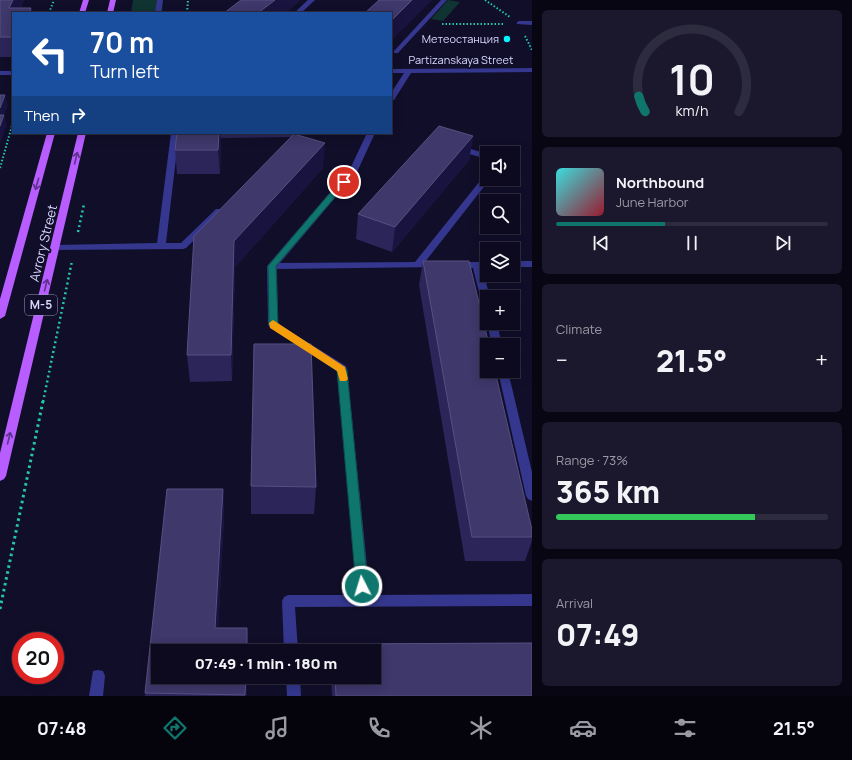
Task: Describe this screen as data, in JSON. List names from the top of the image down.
{
  "streets": {
    "main road": ["Avrory Street", "М-5"],
    "street": ["Partizanskaya Street"]
  },
  "places": ["Метеостанция"],
  "page": {
    "turn": ["70 m", "Turn left"],
    "then": "Then",
    "map_buttons": ["+", "−"],
    "song": ["Northbound", "June Harbor"],
    "tile": [
      "Climate",
      ["Range · 73%", "365 km"],
      ["Arrival", "07:49"]
    ],
    "heat": ["−", "21.5°", "+"],
    "limit": "20",
    "trip": "07:49 · 1 min · 180 m",
    "tabs": ["07:48", "21.5°"],
    "gauge": ["10", "km/h"]
  }
}
